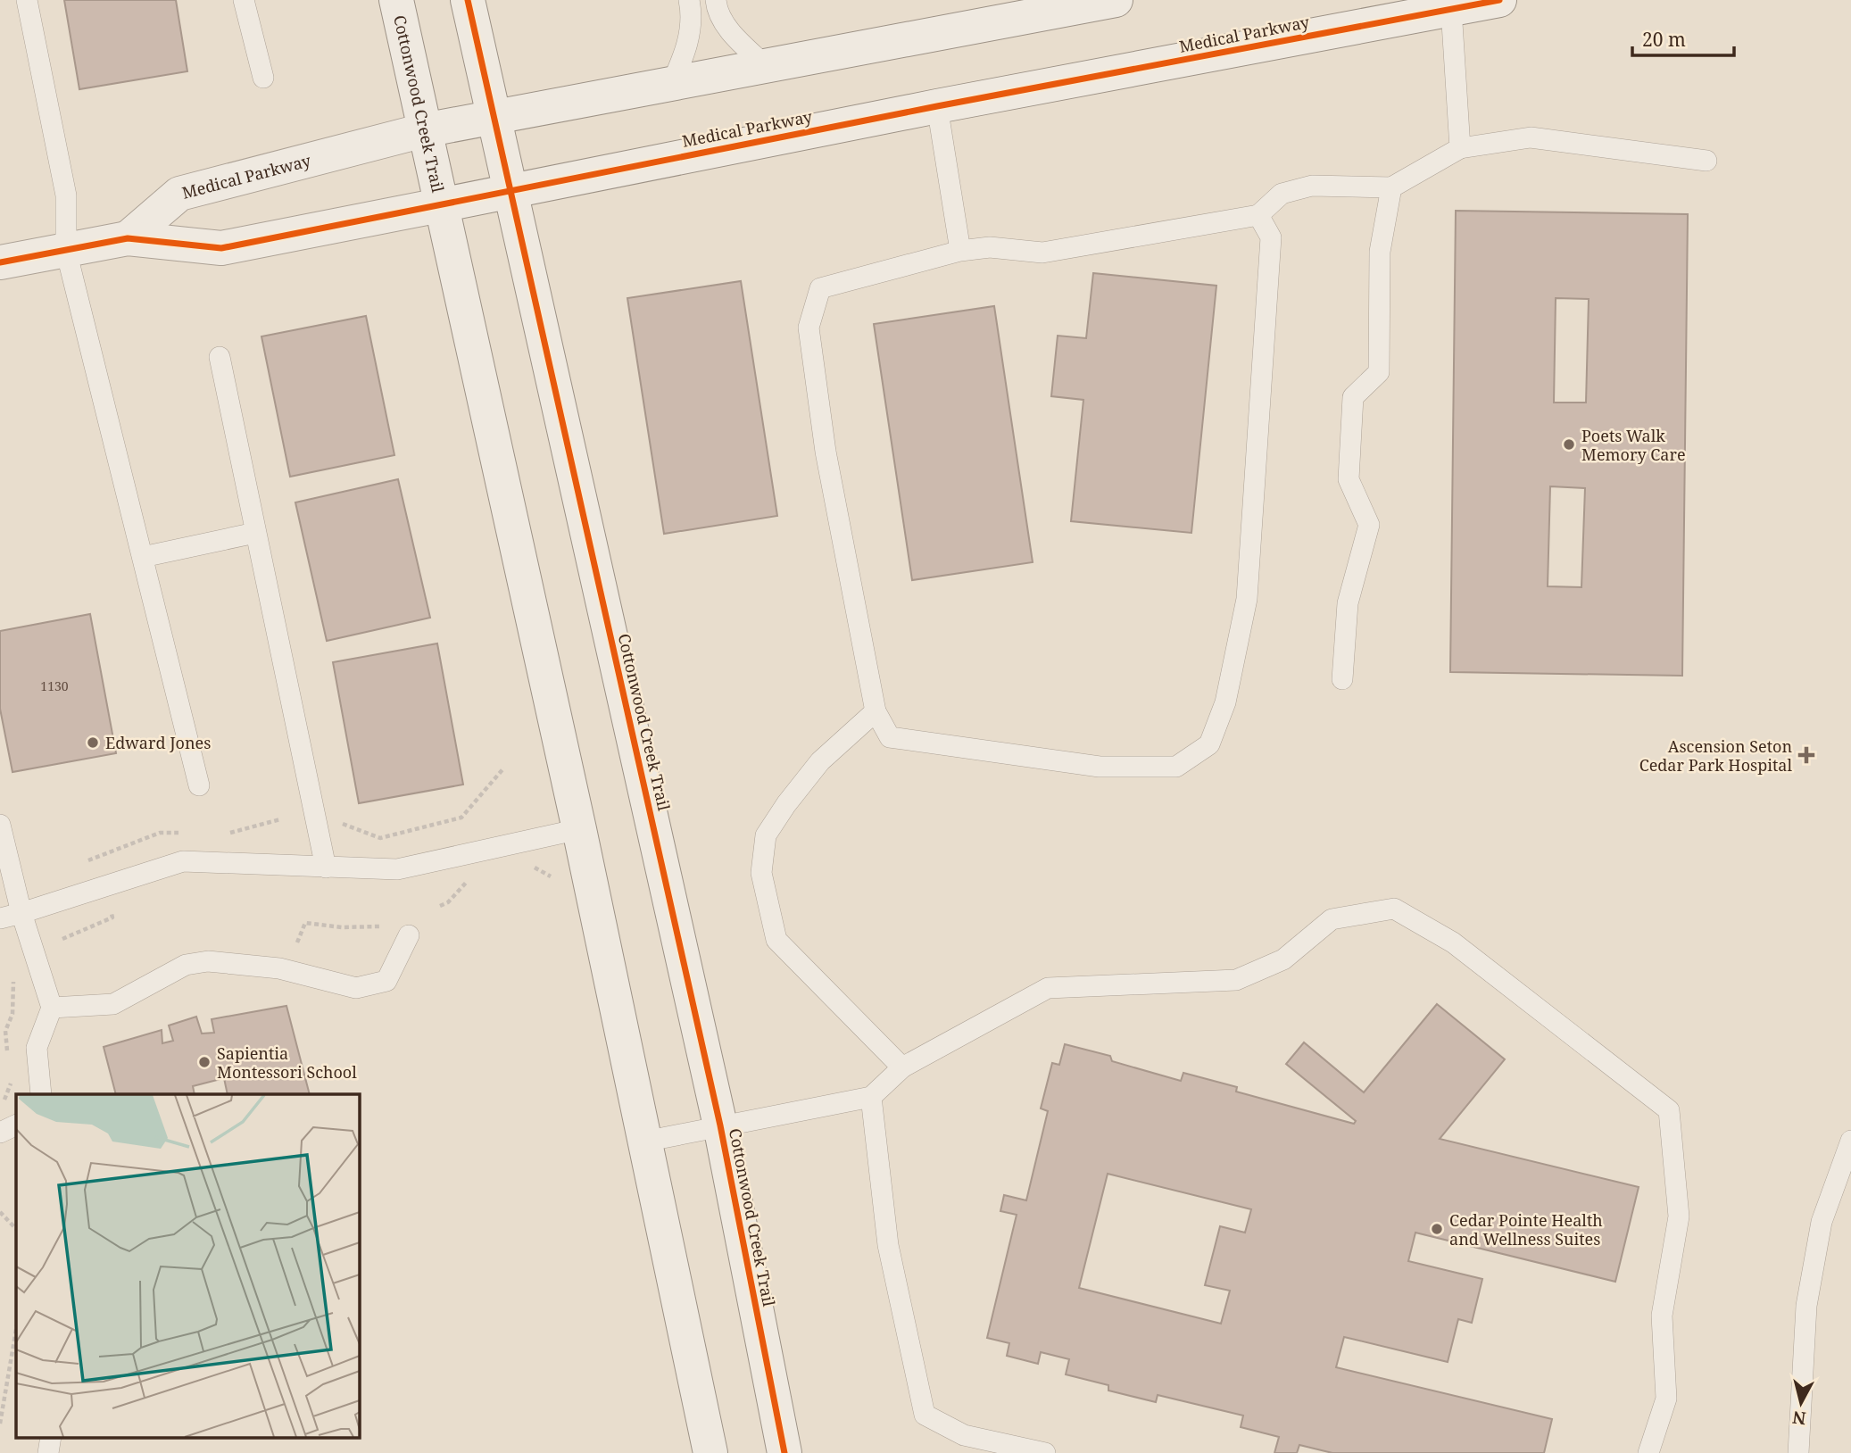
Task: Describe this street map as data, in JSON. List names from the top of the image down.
{
  "streets": {
    "street": ["Medical Parkway", "Cottonwood Creek Trail"]
  },
  "crossings": [
    ["Medical Parkway", "Cottonwood Creek Trail"]
  ],
  "places": {
    "other": [
      "Poets Walk Memory Care",
      "Edward Jones",
      "Sapientia Montessori School",
      "Cedar Pointe Health and Wellness Suites"
    ],
    "health": ["Ascension Seton Cedar Park Hospital"]
  },
  "house_numbers": ["1130"],
  "scale_bar": "20 m",
  "north": "bottom"
}
